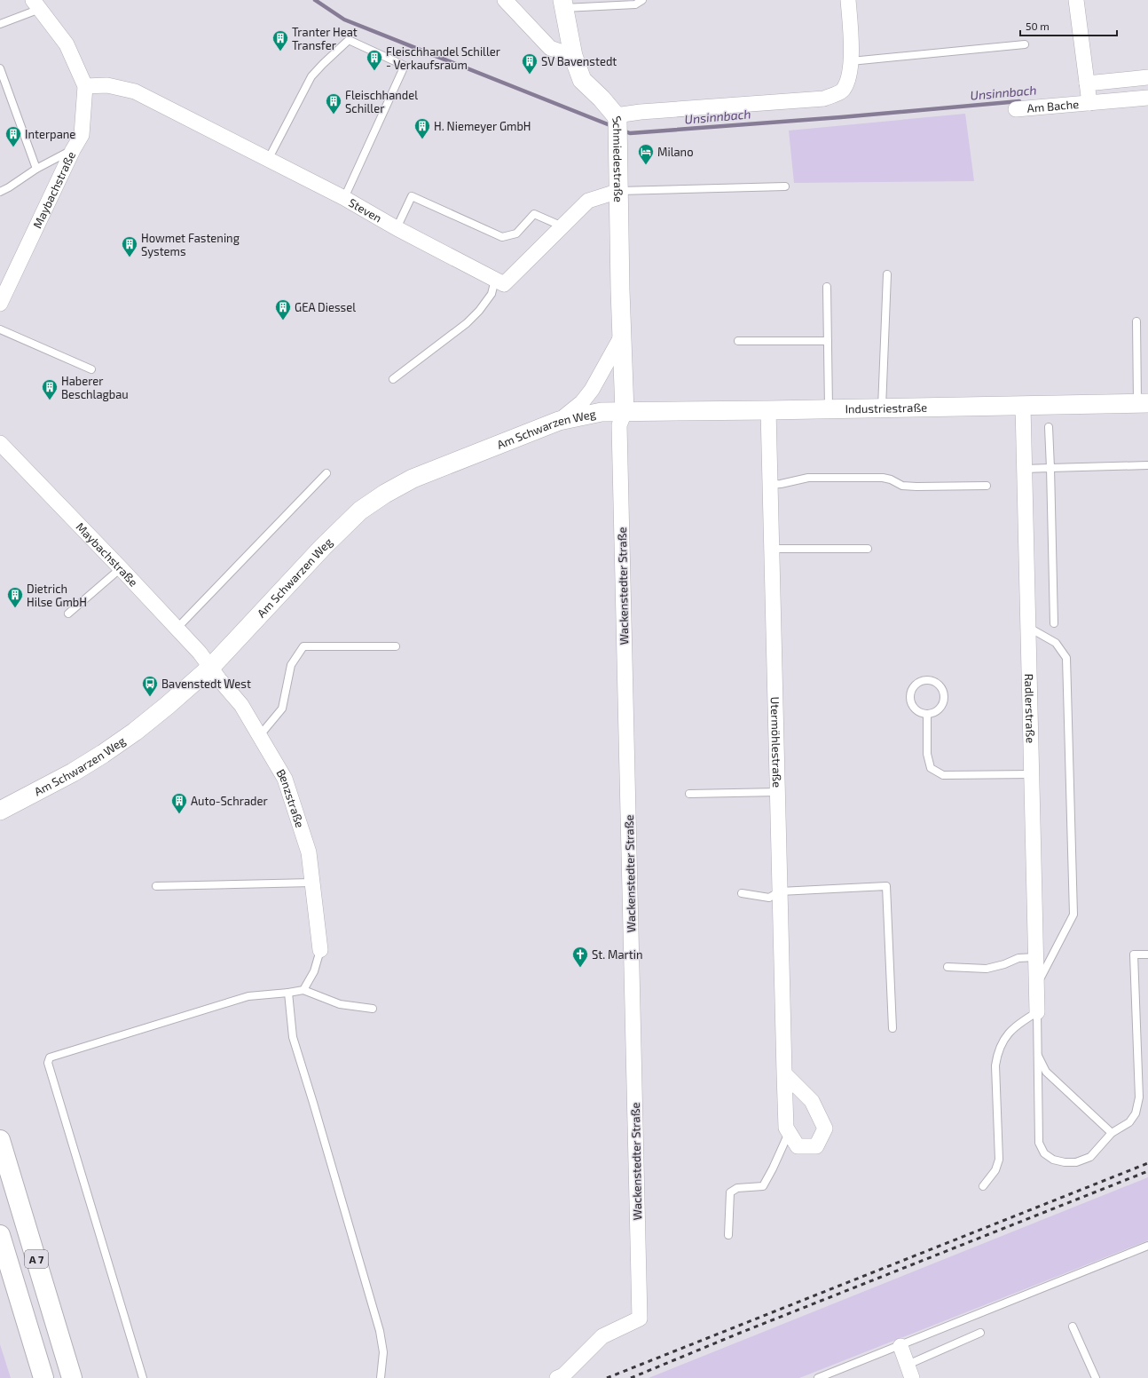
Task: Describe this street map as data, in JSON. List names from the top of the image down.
{
  "streets": {
    "highway": ["A 7"],
    "street": [
      "Am Bache",
      "Schmiedestraße",
      "Maybachstraße",
      "Steven",
      "Industriestraße",
      "Am Schwarzen Weg",
      "Wackenstedter Straße",
      "Radlerstraße",
      "Utermöhlestraße",
      "Benzstraße"
    ]
  },
  "crossings": [
    ["Schmiedestraße", "Industriestraße"],
    ["Schmiedestraße", "Am Schwarzen Weg"],
    ["Schmiedestraße", "Wackenstedter Straße"],
    ["Maybachstraße", "Steven"],
    ["Maybachstraße", "Am Schwarzen Weg"],
    ["Maybachstraße", "Benzstraße"],
    ["Industriestraße", "Am Schwarzen Weg"],
    ["Industriestraße", "Wackenstedter Straße"],
    ["Industriestraße", "Radlerstraße"],
    ["Industriestraße", "Utermöhlestraße"],
    ["Am Schwarzen Weg", "Wackenstedter Straße"],
    ["Am Schwarzen Weg", "Benzstraße"]
  ],
  "water": ["Unsinnbach"],
  "places": {
    "building": [
      "Tranter Heat Transfer",
      "Fleischhandel Schiller - Verkaufsraum",
      "SV Bavenstedt",
      "Fleischhandel Schiller",
      "H. Niemeyer GmbH",
      "Interpane",
      "Howmet Fastening Systems",
      "GEA Diessel",
      "Haberer Beschlagbau",
      "Dietrich Hilse GmbH",
      "Auto-Schrader"
    ],
    "hotel": ["Milano"],
    "bus stop": ["Bavenstedt West"],
    "church": ["St. Martin"]
  },
  "scale_bar": "50 m"
}
